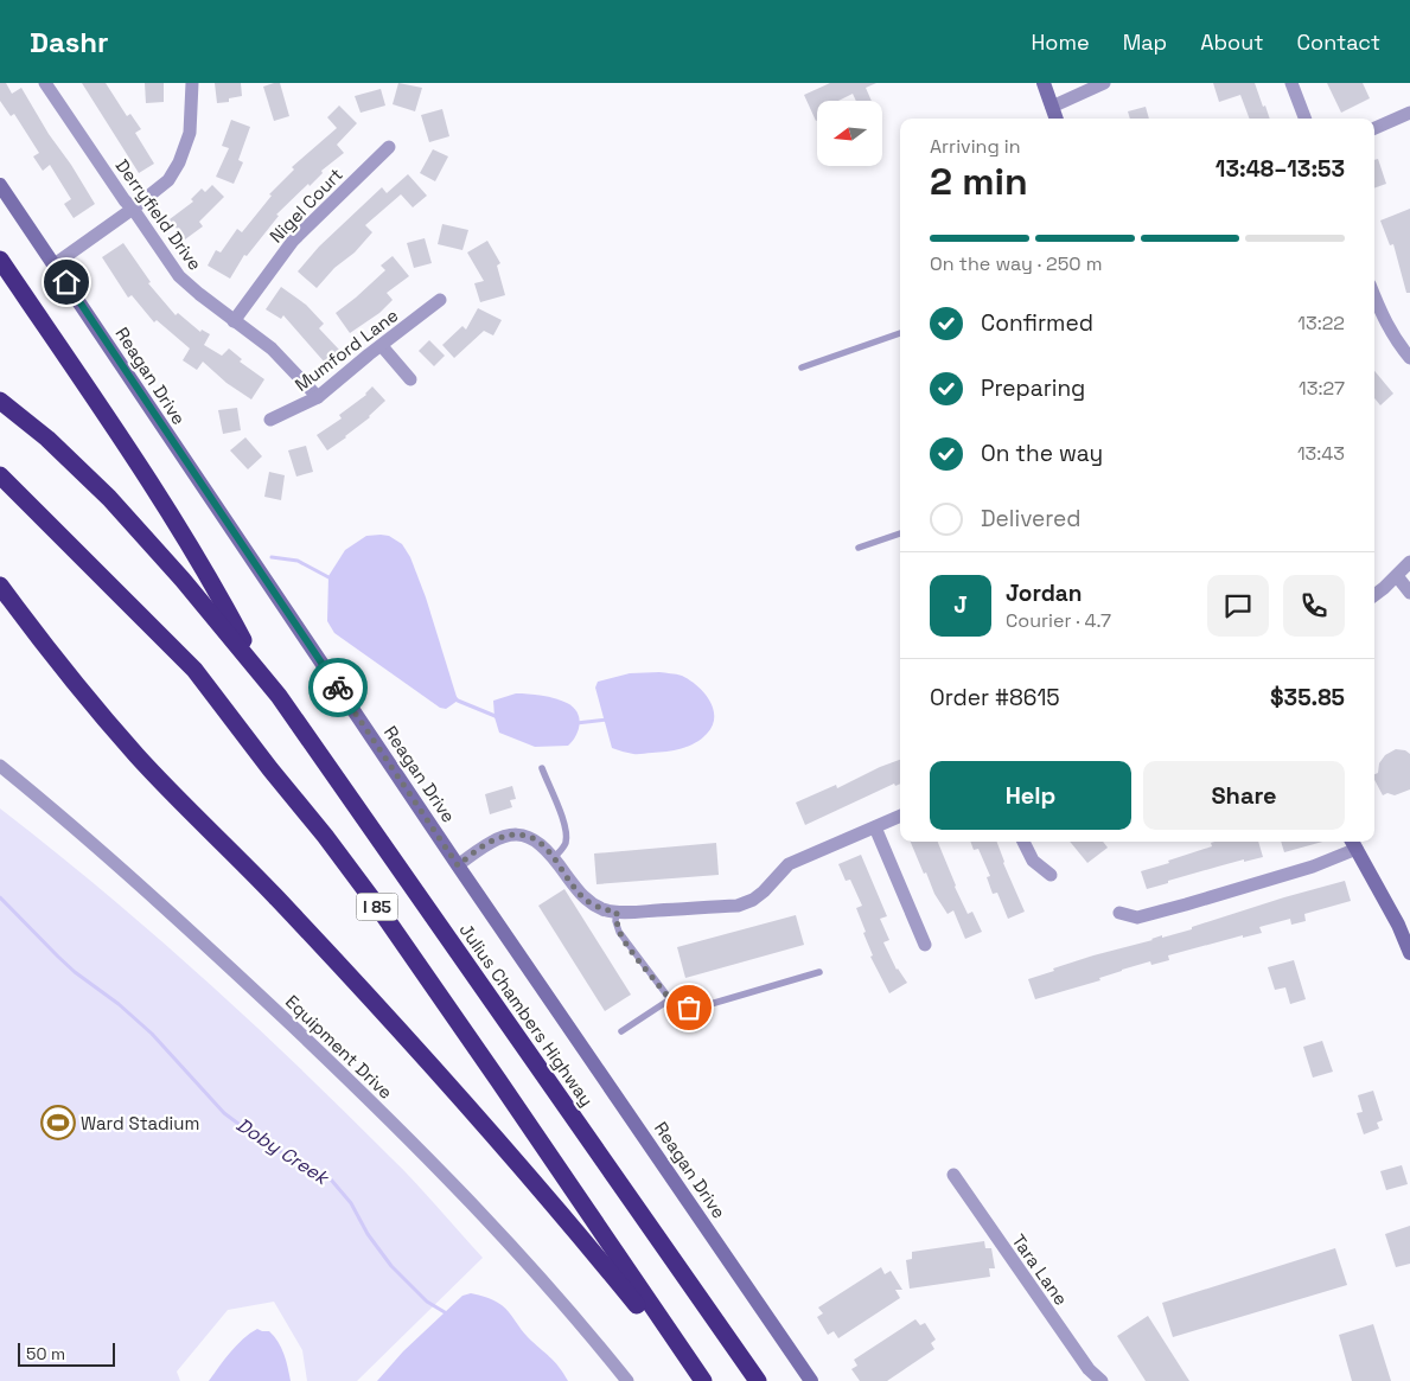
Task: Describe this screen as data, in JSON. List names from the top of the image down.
{
  "streets": {
    "highway": ["I 85", "Julius Chambers Highway"],
    "street": [
      "Nigel Court",
      "Derryfield Drive",
      "Mumford Lane",
      "Reagan Drive",
      "Equipment Drive",
      "Tara Lane"
    ]
  },
  "crossings": [
    ["Nigel Court", "Derryfield Drive"],
    ["Derryfield Drive", "Mumford Lane"],
    ["I 85", "Julius Chambers Highway"]
  ],
  "water": ["Doby Creek"],
  "places": {
    "sports": ["Ward Stadium"]
  },
  "scale_bar": "50 m",
  "north": "left",
  "page": {
    "header": "Dashr",
    "nav": [
      "Home",
      "Map",
      "About",
      "Contact"
    ],
    "heading": ["2 min", "Arriving in", "13:48–13:53"],
    "panel": [
      "Jordan",
      "Courier · 4.7",
      "Order #8615",
      "$35.85"
    ],
    "bar": "On the way · 250 m",
    "list": [
      ["Confirmed", "13:22"],
      ["Preparing", "13:27"],
      ["On the way", "13:43"],
      "Delivered"
    ],
    "round": "J",
    "buttons": ["Help", "Share"],
    "scale": "50 m"
  }
}
